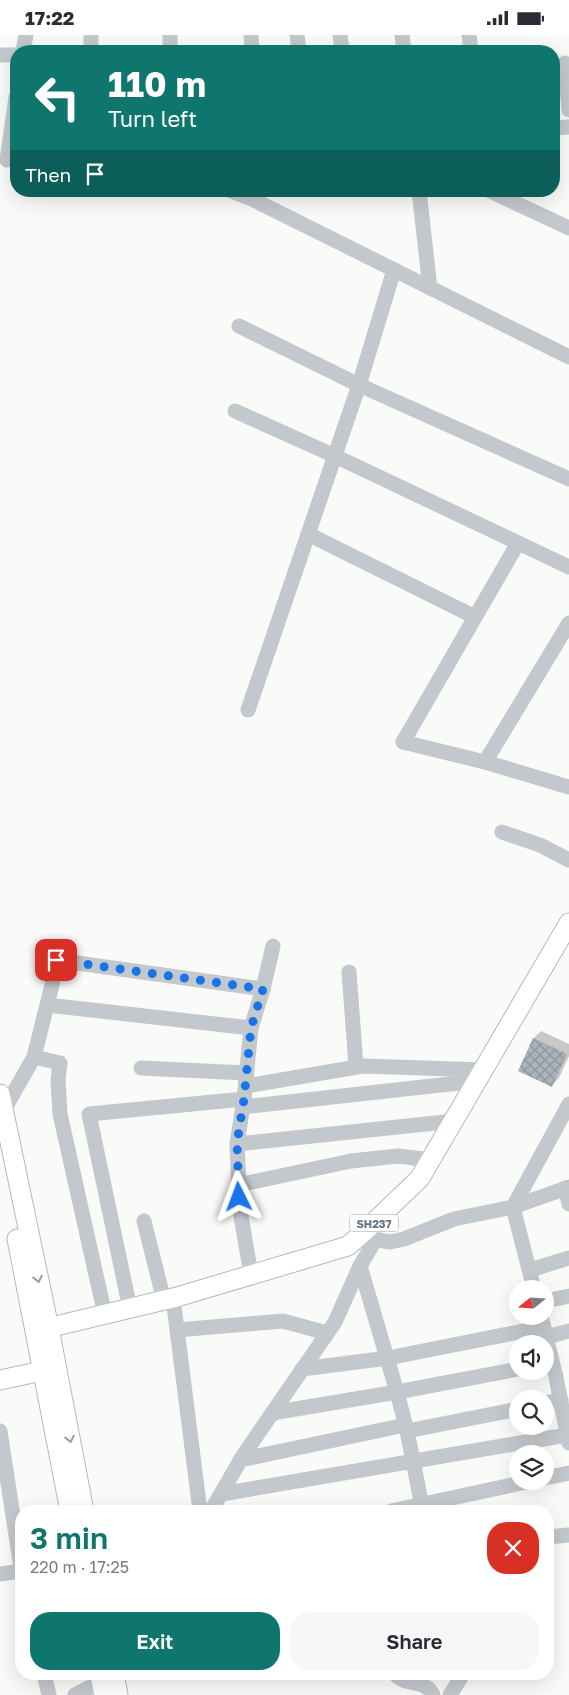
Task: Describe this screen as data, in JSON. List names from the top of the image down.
{
  "streets": {
    "main road": ["SH237"]
  },
  "north": "left",
  "page": {
    "status": "17:22",
    "turn": ["110 m", "Turn left"],
    "then": "Then",
    "heading": ["3 min", "220 m · 17:25"],
    "buttons": ["Exit", "Share"]
  }
}
